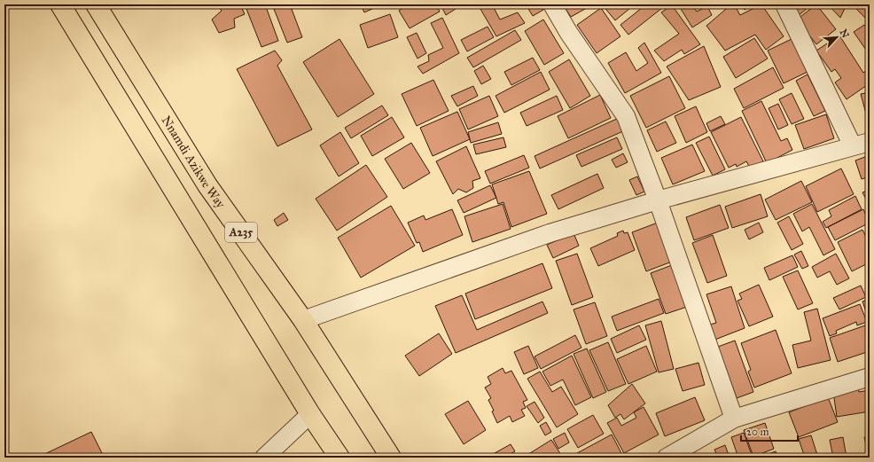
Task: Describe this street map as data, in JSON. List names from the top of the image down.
{
  "streets": {
    "highway": ["Nnamdi Azikwe Way", "A235"]
  },
  "scale_bar": "20 m",
  "north": "top right"
}
